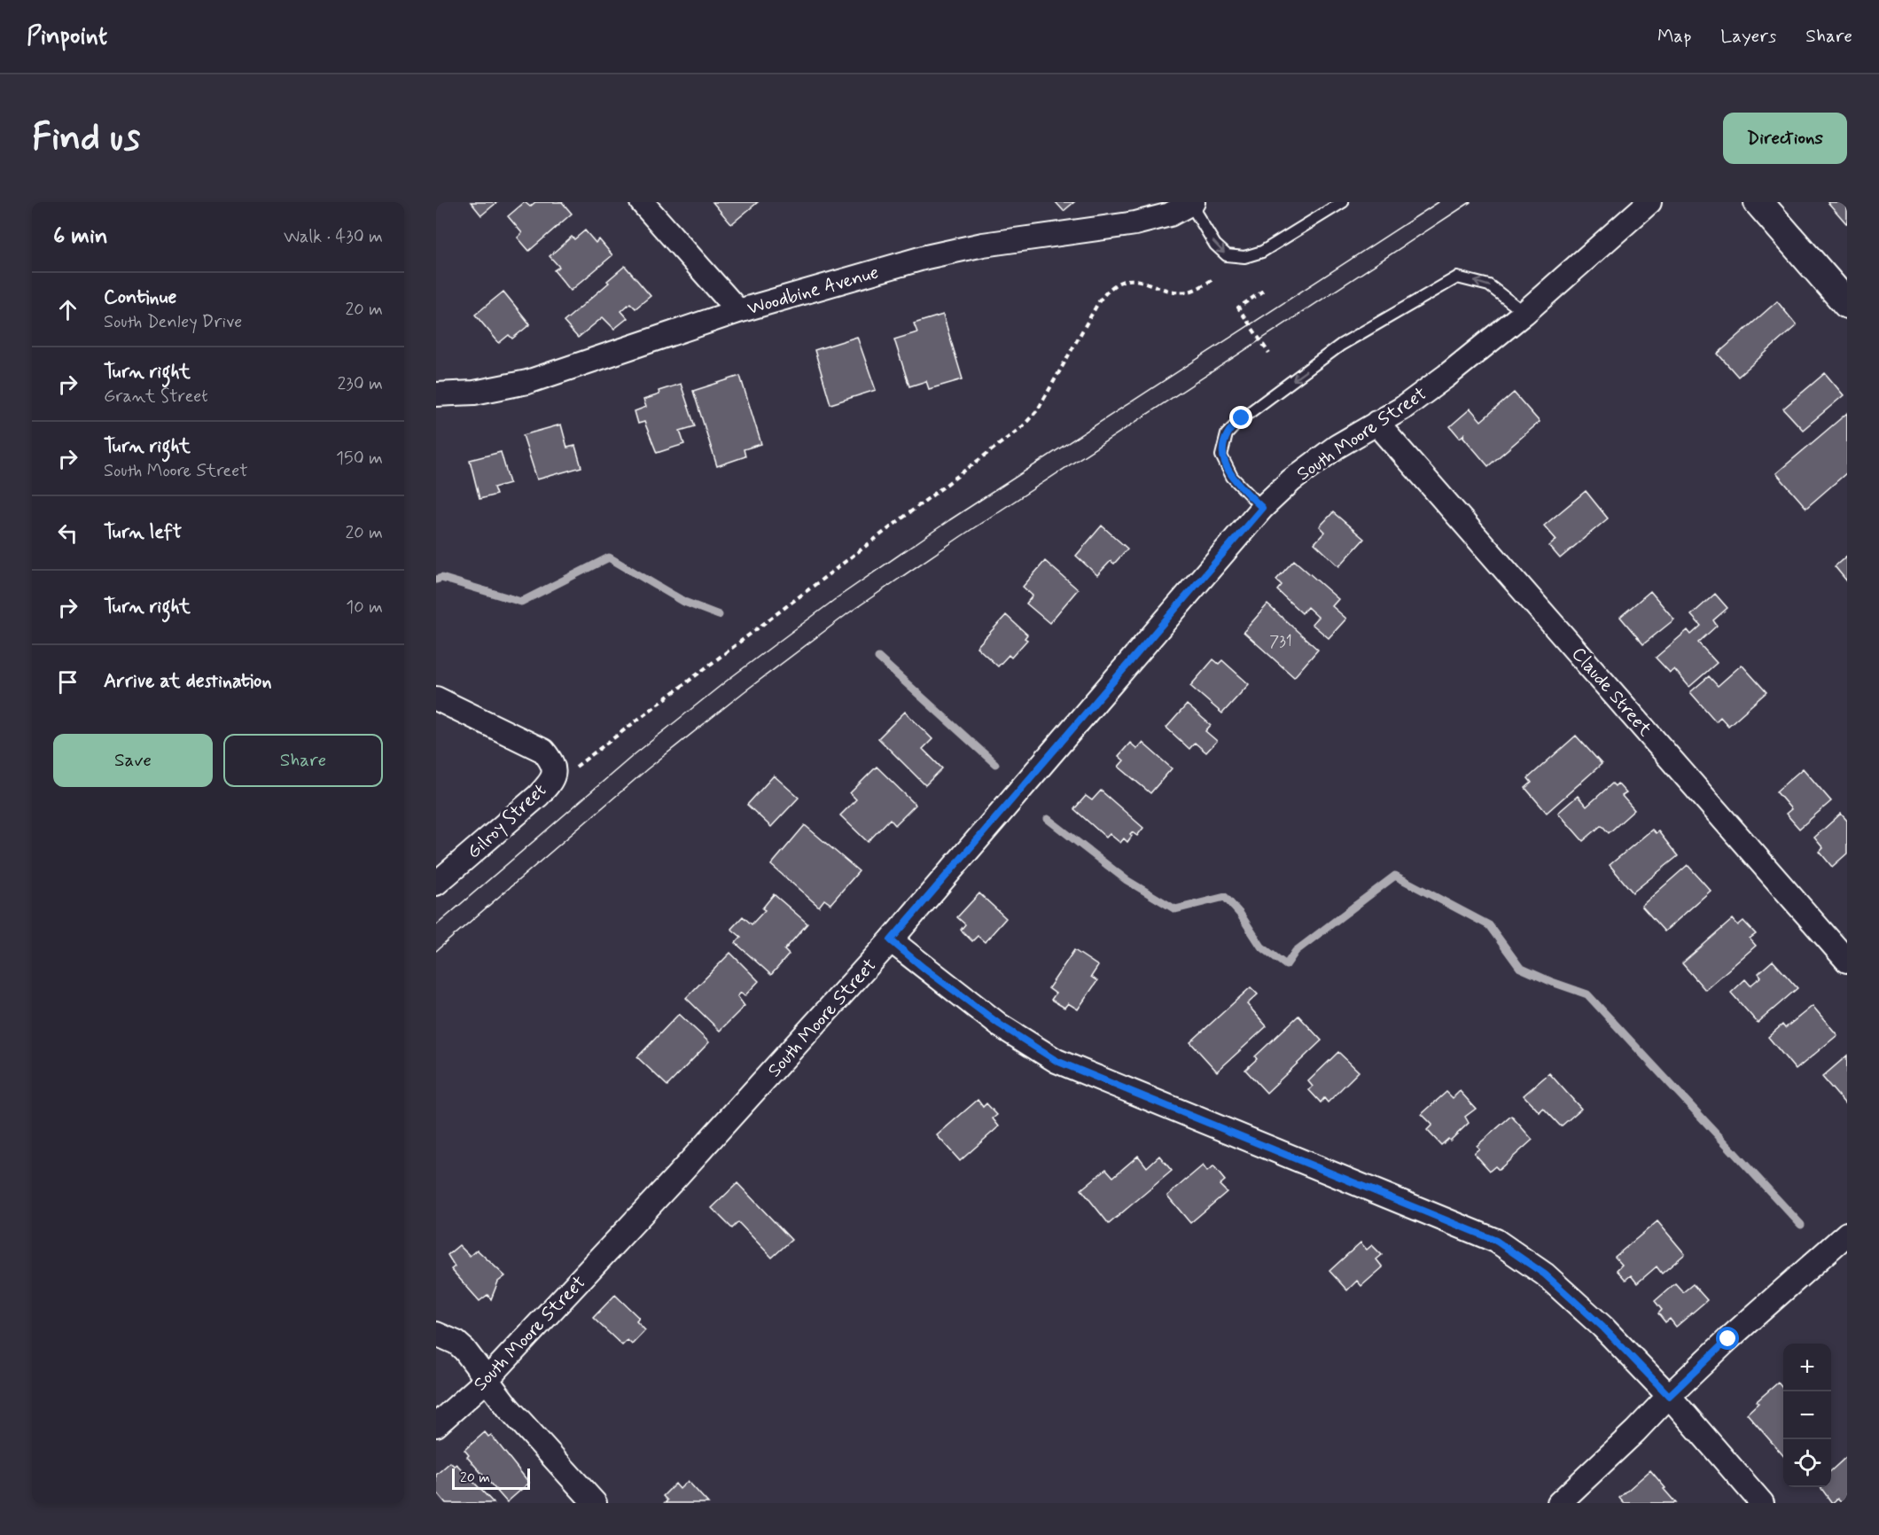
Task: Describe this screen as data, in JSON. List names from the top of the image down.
{
  "streets": {
    "street": [
      "Woodbine Avenue",
      "South Moore Street",
      "Claude Street",
      "Gilroy Street"
    ]
  },
  "crossings": [
    ["South Moore Street", "Claude Street"]
  ],
  "house_numbers": ["731"],
  "scale_bar": "20 m",
  "page": {
    "header": "Pinpoint",
    "nav": ["Map", "Layers", "Share"],
    "buttons": [
      "Directions",
      ["Save", "Share"]
    ],
    "title": "Find us",
    "heading": ["6 min", "Walk · 430 m"],
    "list": [
      ["Continue", "South Denley Drive", "20 m"],
      ["Turn right", "Grant Street", "230 m"],
      ["Turn right", "South Moore Street", "150 m"],
      ["Turn left", "20 m"],
      ["Turn right", "10 m"],
      "Arrive at destination"
    ],
    "map_buttons": ["+", "−"],
    "scale": "20 m"
  }
}
